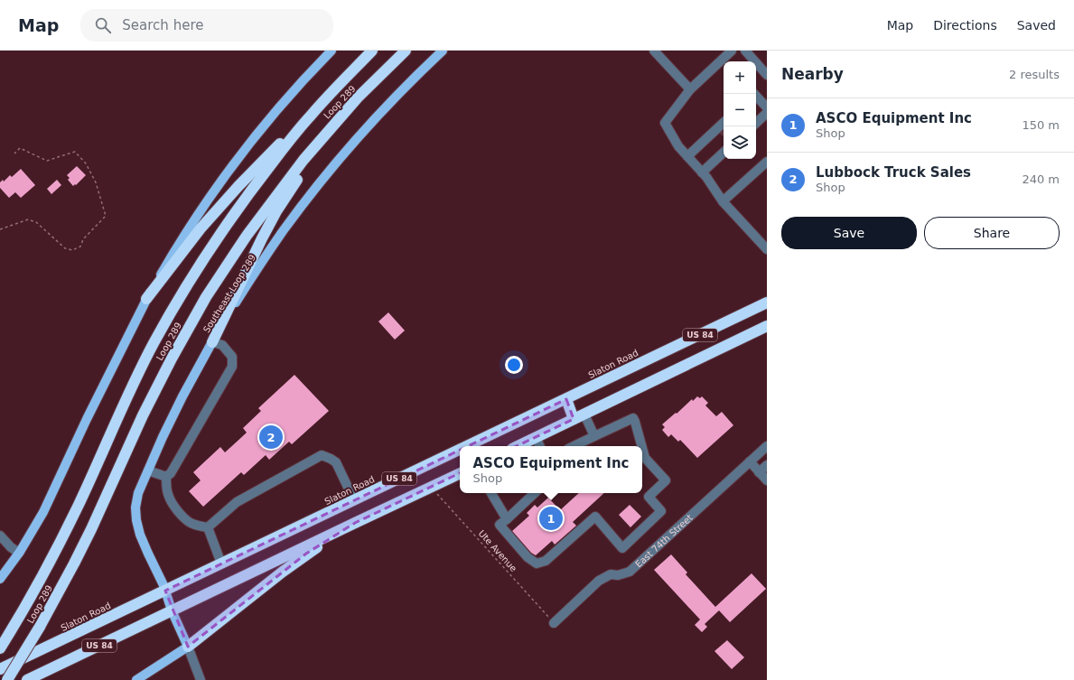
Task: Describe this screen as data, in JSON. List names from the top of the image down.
{
  "streets": {
    "highway": ["Loop 289", "US 84", "Slaton Road"],
    "main road": ["Southeast Loop 289"],
    "street": ["East 74th Street"],
    "path": ["Ute Avenue"]
  },
  "crossings": [
    ["Southeast Loop 289", "US 84"],
    ["Southeast Loop 289", "Slaton Road"],
    ["US 84", "Ute Avenue"],
    ["East 74th Street", "Ute Avenue"]
  ],
  "page": {
    "header": "Map",
    "search": "Search here",
    "nav": ["Map", "Directions", "Saved"],
    "heading": ["Nearby", "2 results"],
    "map_buttons": ["+", "−"],
    "list": [
      {
        "mark": "1",
        "name": "ASCO Equipment Inc",
        "note": "Shop",
        "value": "150 m"
      },
      {
        "mark": "2",
        "name": "Lubbock Truck Sales",
        "note": "Shop",
        "value": "240 m"
      }
    ],
    "buttons": ["Save", "Share"],
    "pins": ["2", "1"],
    "popup": ["ASCO Equipment Inc", "Shop"]
  }
}
